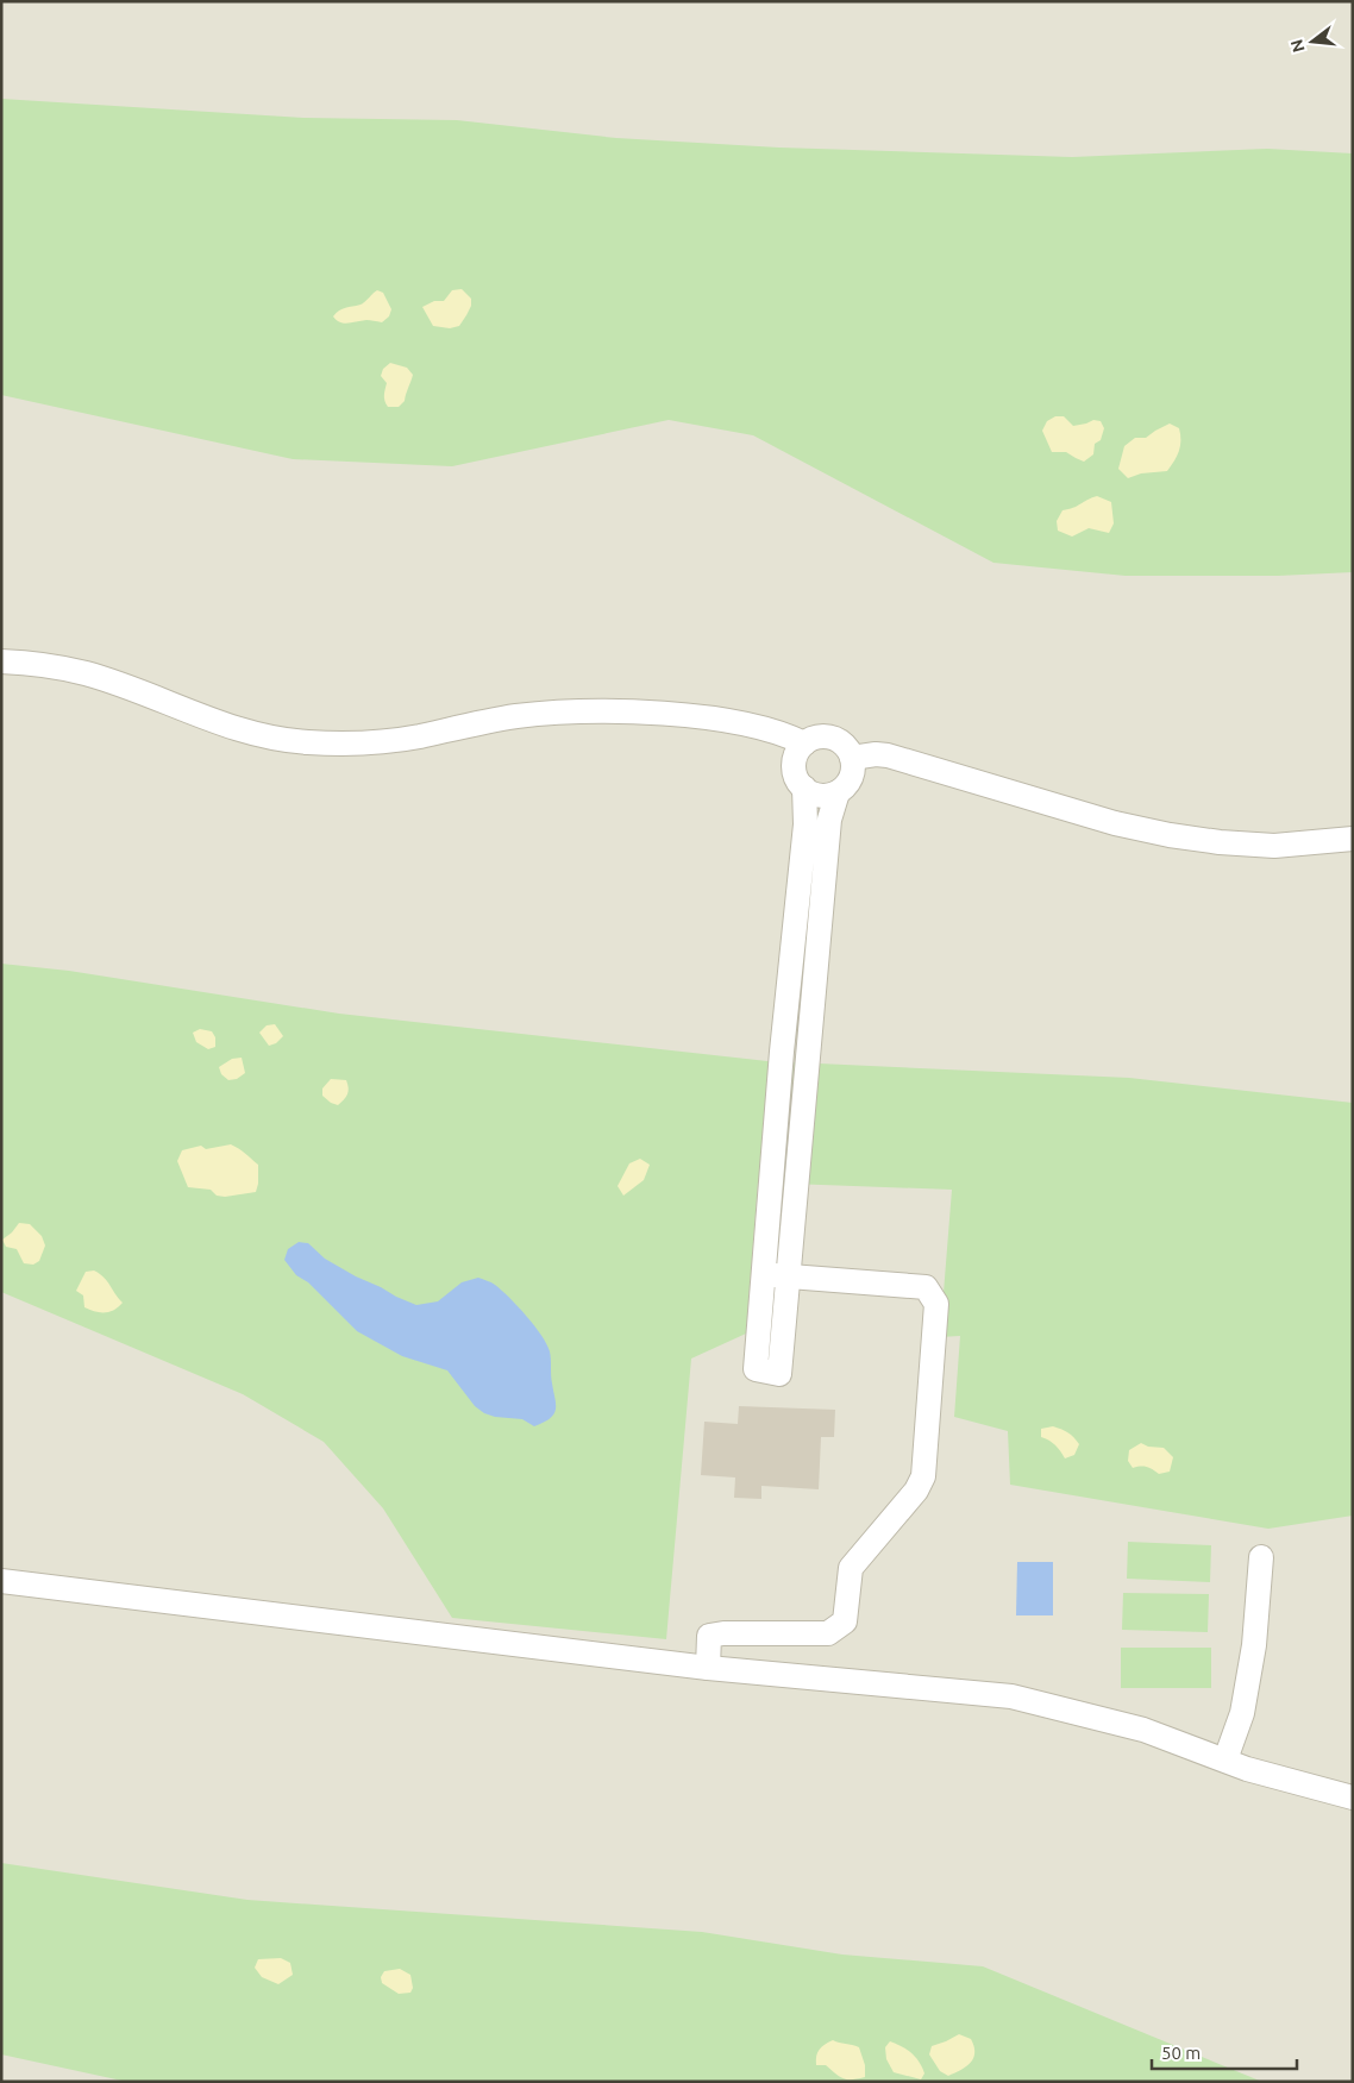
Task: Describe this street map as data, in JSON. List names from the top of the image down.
{
  "scale_bar": "50 m",
  "north": "left"
}
